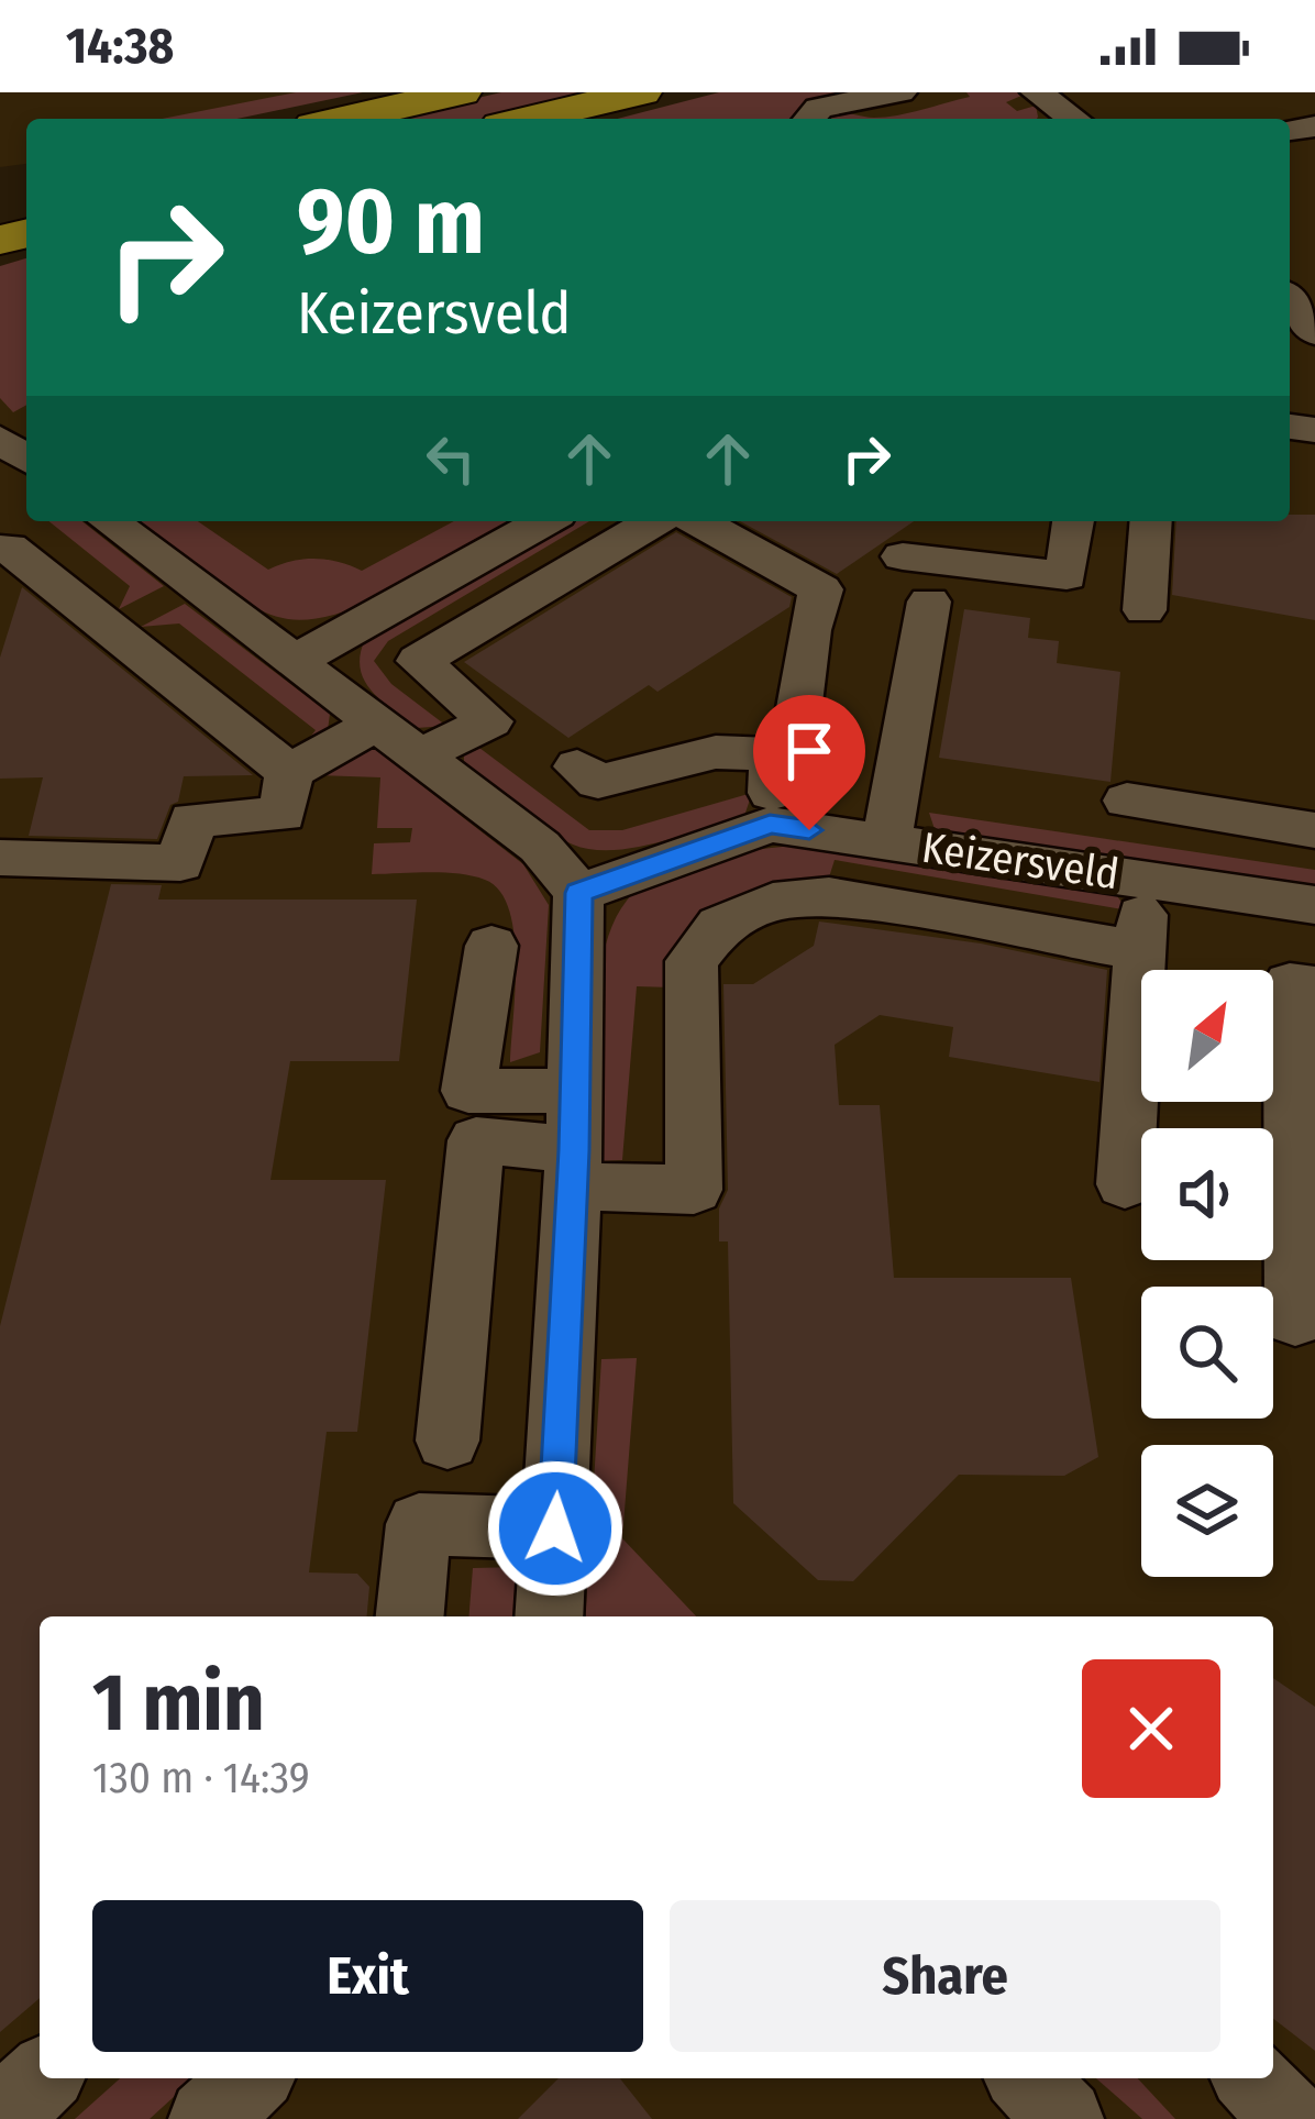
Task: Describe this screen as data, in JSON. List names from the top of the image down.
{
  "streets": {
    "street": ["Keizersveld"]
  },
  "north": "top right",
  "page": {
    "status": "14:38",
    "turn": ["90 m", "Keizersveld"],
    "heading": ["1 min", "130 m · 14:39"],
    "buttons": ["Exit", "Share"]
  }
}
